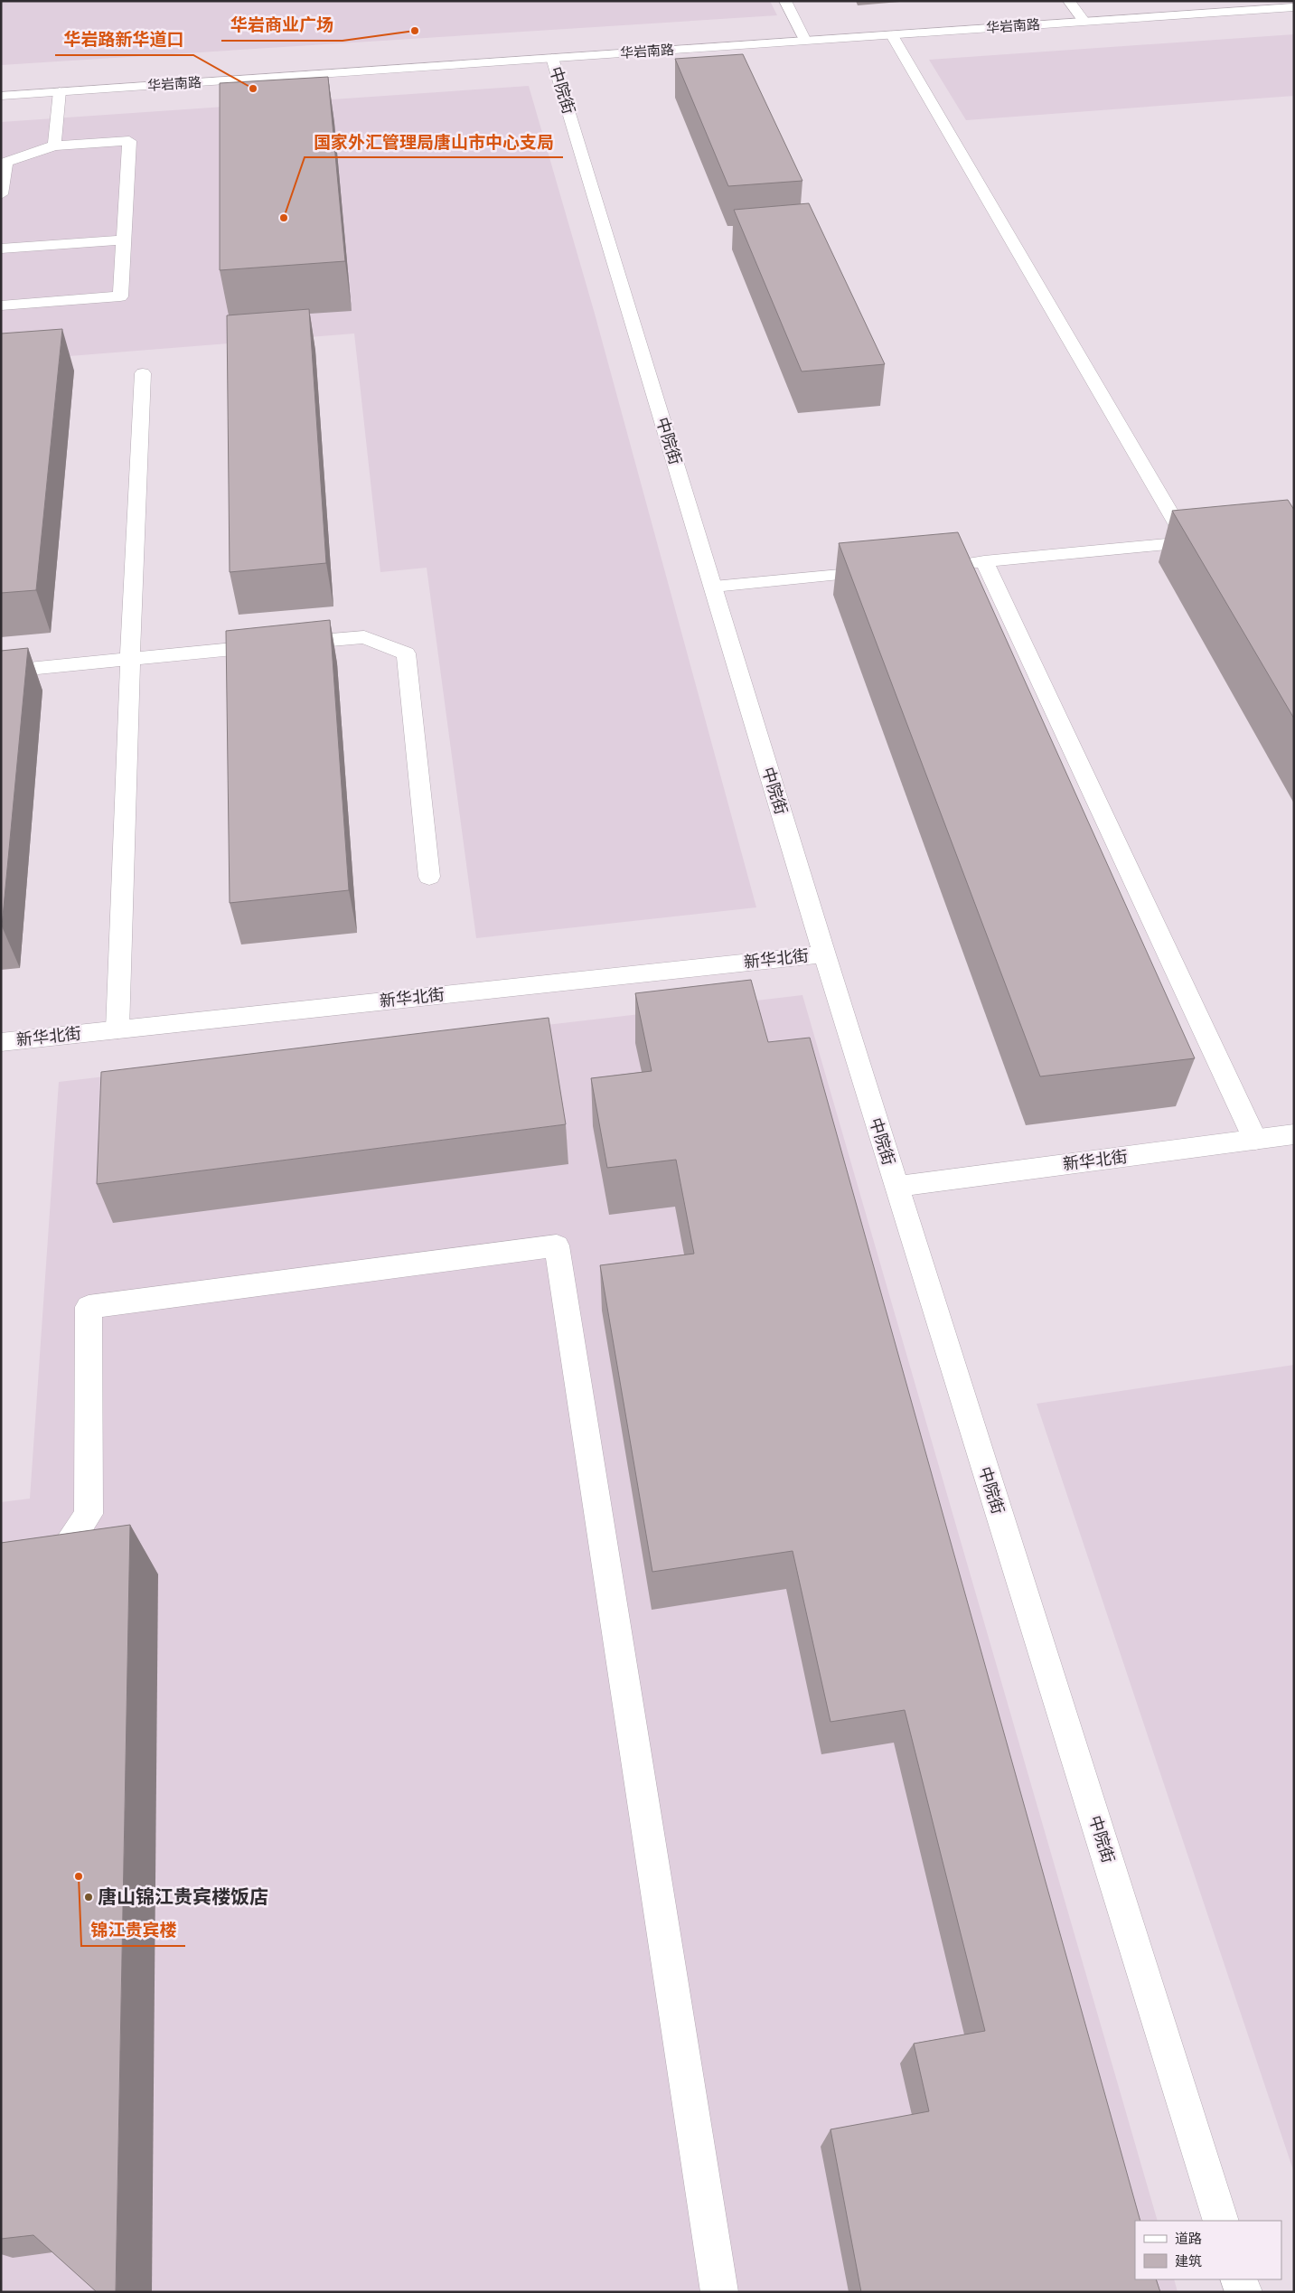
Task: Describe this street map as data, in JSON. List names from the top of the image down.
{
  "streets": {
    "street": ["华岩南路", "中院街", "新华北街"]
  },
  "crossings": [
    ["华岩南路", "中院街"],
    ["中院街", "新华北街"]
  ],
  "places": [
    "华岩商业广场",
    "华岩路新华道口",
    "国家外汇管理局唐山市中心支局",
    "锦江贵宾楼",
    "唐山锦江贵宾楼饭店"
  ],
  "legend": ["道路", "建筑"]
}
